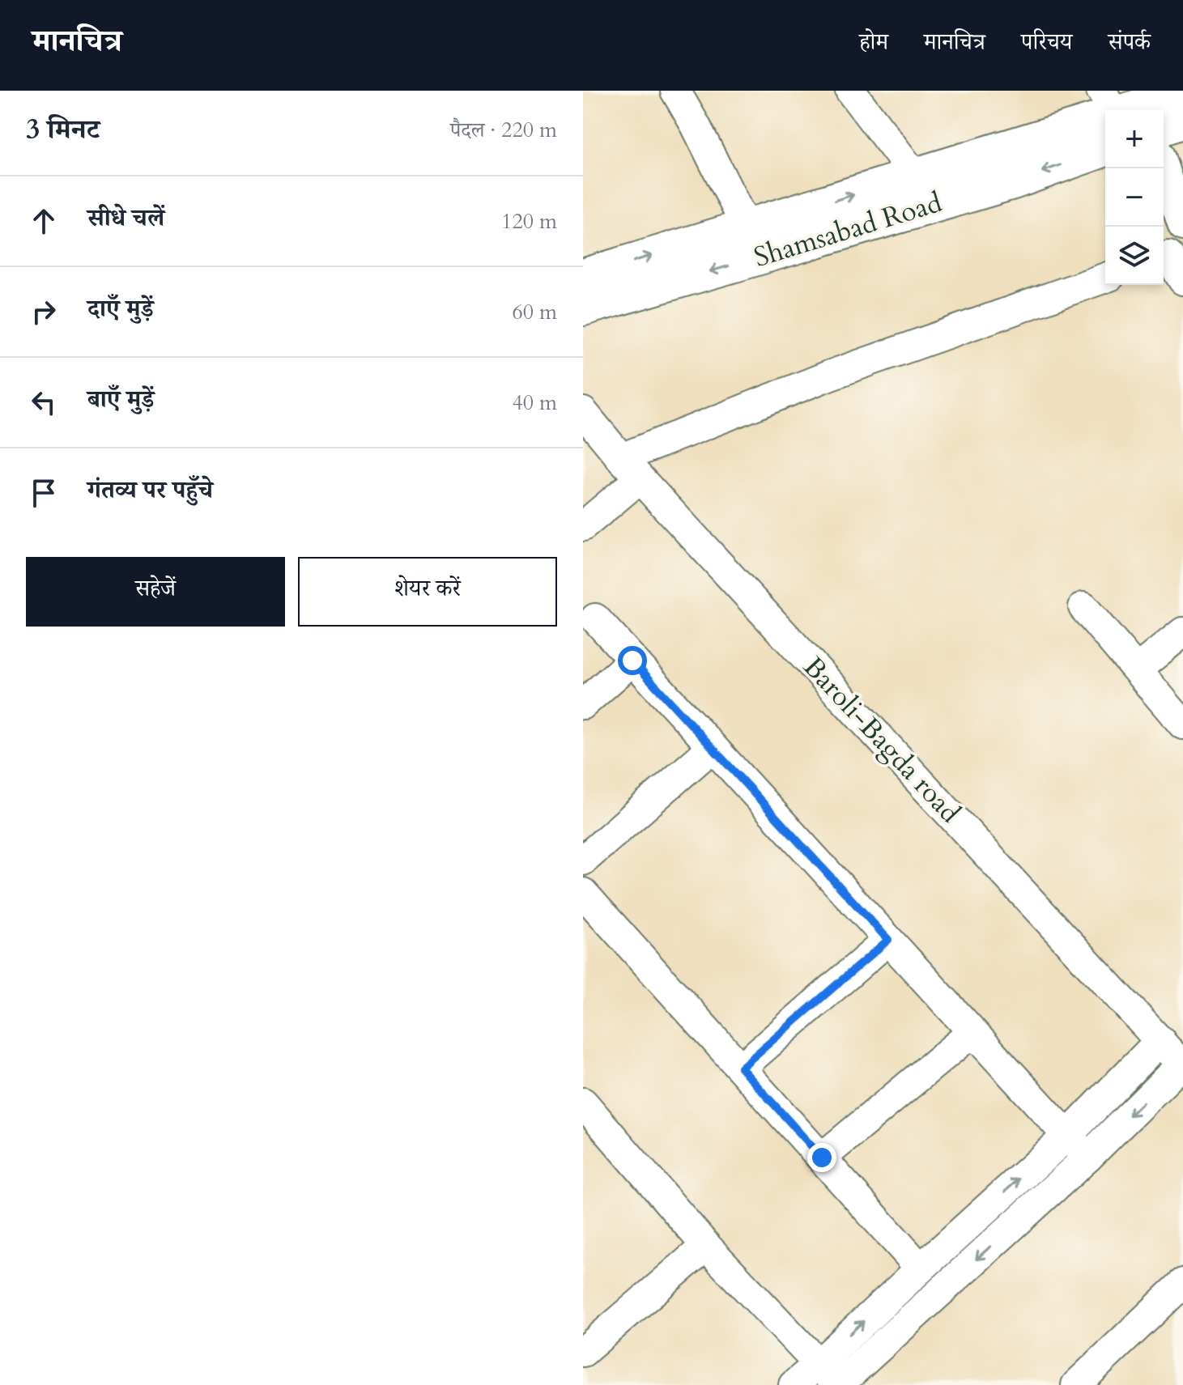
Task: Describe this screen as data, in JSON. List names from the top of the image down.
{
  "streets": {
    "main road": ["Shamsabad Road"],
    "street": ["Baroli-Bagda road"]
  },
  "page": {
    "header": "मानचित्र",
    "nav": [
      "होम",
      "मानचित्र",
      "परिचय",
      "संपर्क"
    ],
    "heading": ["3 मिनट", "पैदल · 220 m"],
    "map_buttons": ["+", "−"],
    "list": [
      ["सीधे चलें", "120 m"],
      ["दाएँ मुड़ें", "60 m"],
      ["बाएँ मुड़ें", "40 m"],
      "गंतव्य पर पहुँचे"
    ],
    "buttons": ["सहेजें", "शेयर करें"]
  }
}
